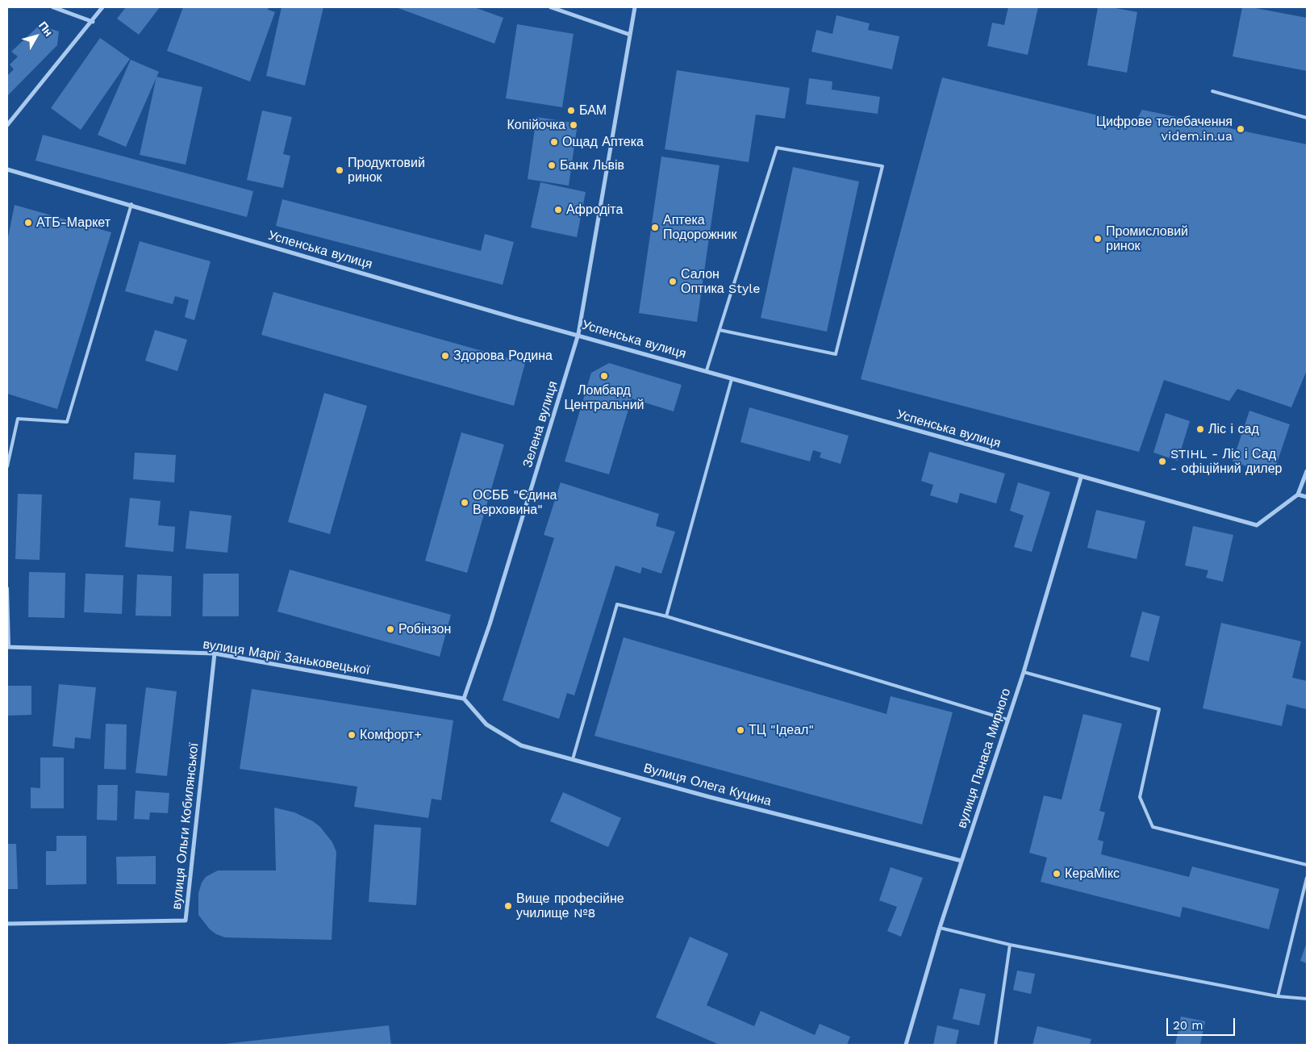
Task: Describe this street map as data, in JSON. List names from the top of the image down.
{
  "streets": {
    "street": [
      "Успенська вулиця",
      "Зелена вулиця",
      "вулиця Марії Заньковецької",
      "вулиця Панаса Мирного",
      "Вулиця Олега Куцина",
      "вулиця Ольги Кобилянської"
    ]
  },
  "crossings": [
    ["Успенська вулиця", "Зелена вулиця"],
    ["Успенська вулиця", "вулиця Панаса Мирного"],
    ["Зелена вулиця", "вулиця Марії Заньковецької"],
    ["Зелена вулиця", "Вулиця Олега Куцина"],
    ["вулиця Марії Заньковецької", "Вулиця Олега Куцина"],
    ["вулиця Марії Заньковецької", "вулиця Ольги Кобилянської"],
    ["вулиця Панаса Мирного", "Вулиця Олега Куцина"]
  ],
  "places": [
    "БАМ",
    "Копійочка",
    "Цифрове телебачення videm.in.ua",
    "Ощад Аптека",
    "Банк Львів",
    "Продуктовий ринок",
    "Афродіта",
    "АТБ-Маркет",
    "Аптека Подорожник",
    "Промисловий ринок",
    "Салон Оптика Style",
    "Здорова Родина",
    "Ломбард Центральний",
    "Ліс і сад",
    "STIHL - Ліс і Сад - офіційний дилер",
    "ОСББ \"Єдина Верховина\"",
    "Робінзон",
    "ТЦ \"Ідеал\"",
    "Комфорт+",
    "КераМікс",
    "Вище професійне училище №8"
  ],
  "scale_bar": "20 m",
  "north": "top right"
}
